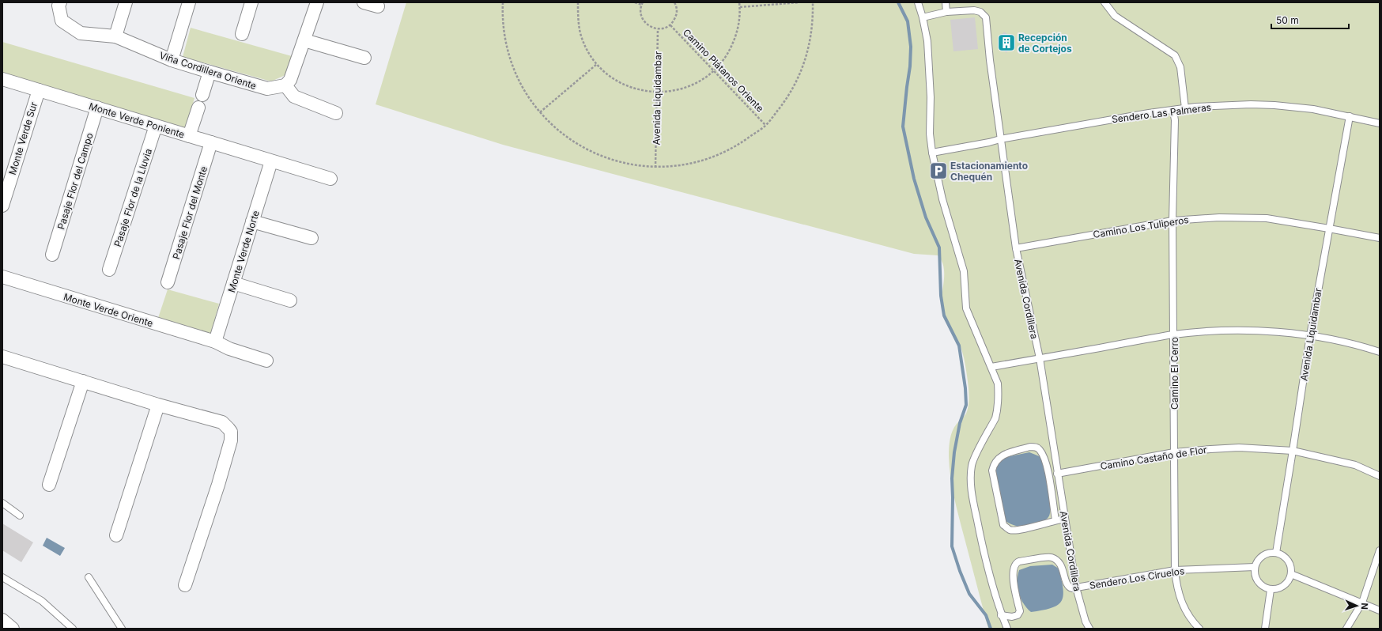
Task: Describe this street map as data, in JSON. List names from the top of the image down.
{
  "streets": {
    "street": [
      "Viña Cordillera Oriente",
      "Monte Verde Poniente",
      "Monte Verde Sur",
      "Pasaje Flor del Campo",
      "Pasaje Flor de la Lluvia",
      "Pasaje Flor del Monte",
      "Monte Verde Norte",
      "Monte Verde Oriente"
    ],
    "lane": [
      "Avenida Liquidambar",
      "Sendero Las Palmeras",
      "Camino Los Tuliperos",
      "Avenida Cordillera",
      "Camino El Cerro",
      "Camino Castaño de Flor",
      "Sendero Los Ciruelos"
    ],
    "path": ["Camino Plátanos Oriente"]
  },
  "crossings": [
    ["Avenida Liquidambar", "Sendero Las Palmeras"],
    ["Avenida Liquidambar", "Camino Los Tuliperos"],
    ["Avenida Liquidambar", "Camino Castaño de Flor"],
    ["Avenida Liquidambar", "Sendero Los Ciruelos"],
    ["Sendero Las Palmeras", "Avenida Cordillera"],
    ["Sendero Las Palmeras", "Camino El Cerro"],
    ["Monte Verde Poniente", "Monte Verde Sur"],
    ["Monte Verde Poniente", "Pasaje Flor del Campo"],
    ["Monte Verde Poniente", "Pasaje Flor de la Lluvia"],
    ["Monte Verde Poniente", "Pasaje Flor del Monte"],
    ["Monte Verde Poniente", "Monte Verde Norte"],
    ["Camino Los Tuliperos", "Avenida Cordillera"],
    ["Camino Los Tuliperos", "Camino El Cerro"],
    ["Monte Verde Norte", "Monte Verde Oriente"],
    ["Avenida Cordillera", "Camino Castaño de Flor"],
    ["Avenida Cordillera", "Sendero Los Ciruelos"],
    ["Camino El Cerro", "Camino Castaño de Flor"],
    ["Camino El Cerro", "Sendero Los Ciruelos"]
  ],
  "places": {
    "building": ["Recepción de Cortejos"],
    "parking": ["Estacionamiento Chequén"]
  },
  "scale_bar": "50 m",
  "north": "right"
}
